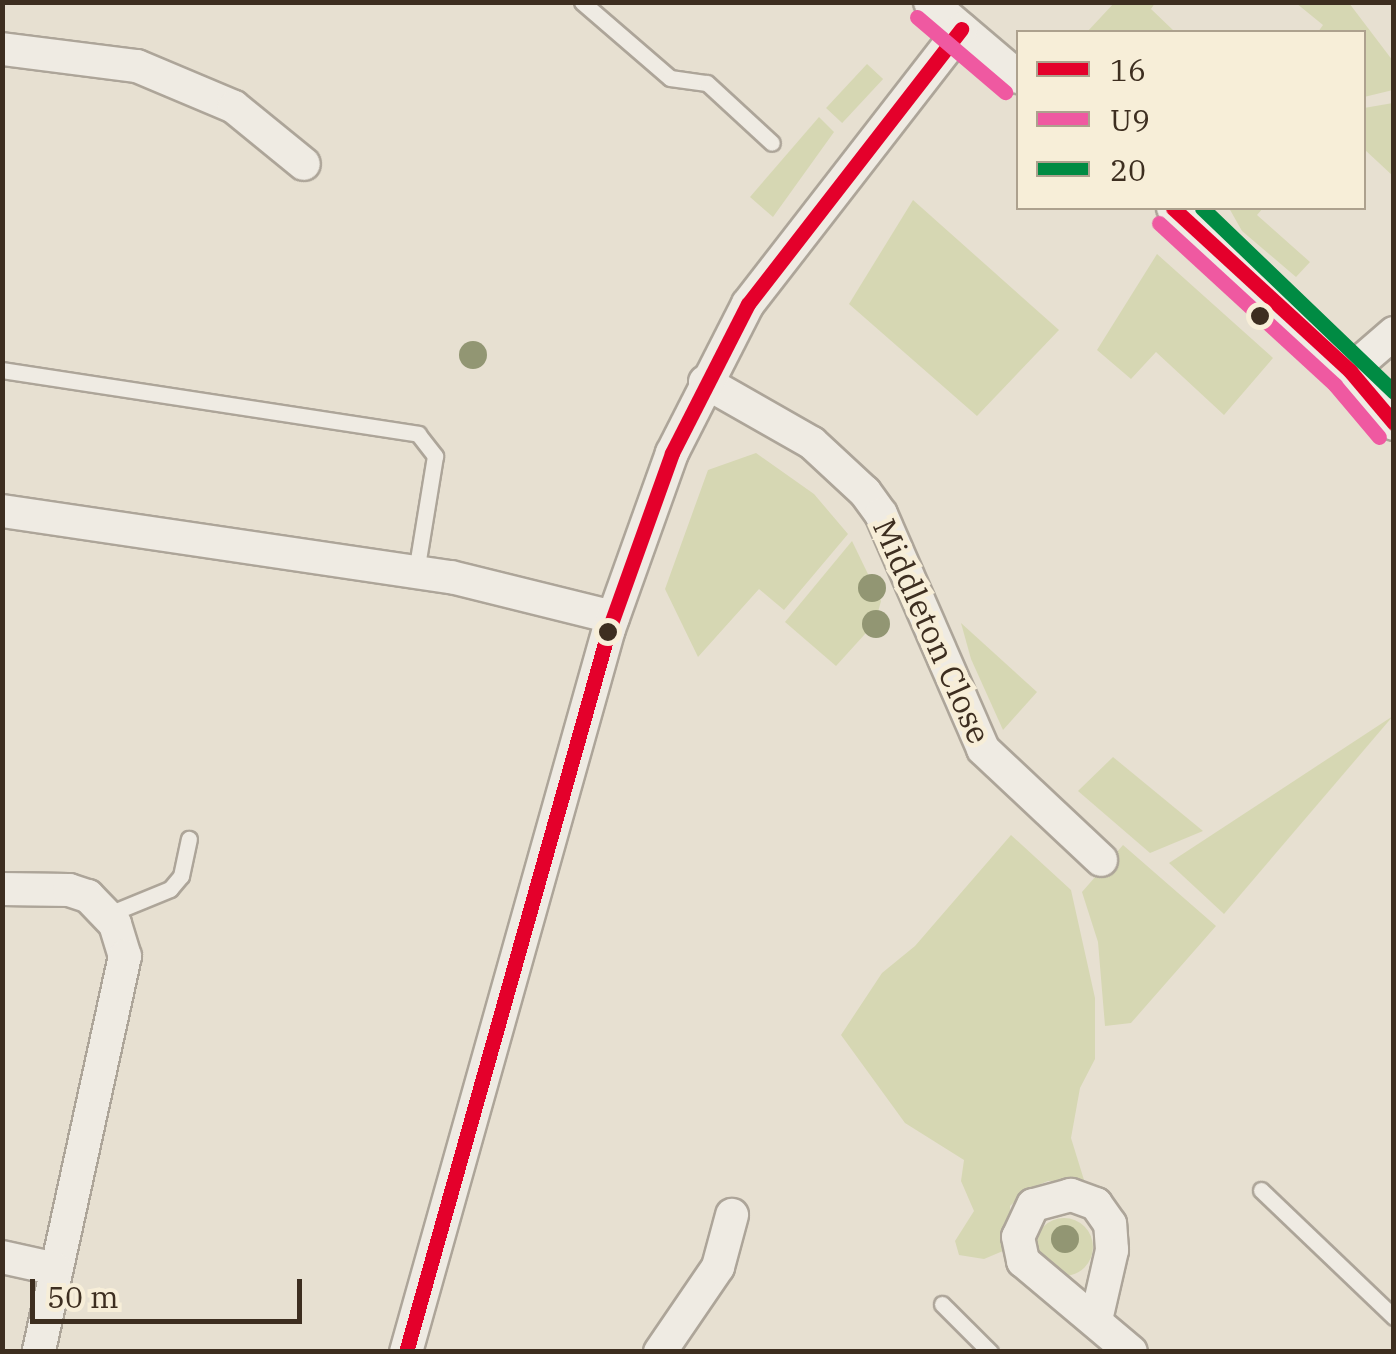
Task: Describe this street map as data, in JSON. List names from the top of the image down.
{
  "streets": {
    "street": ["Middleton Close"]
  },
  "lines": ["transit line U9", "transit line 16", "transit line 20"],
  "legend": ["16", "U9", "20"],
  "scale_bar": "50 m"
}
